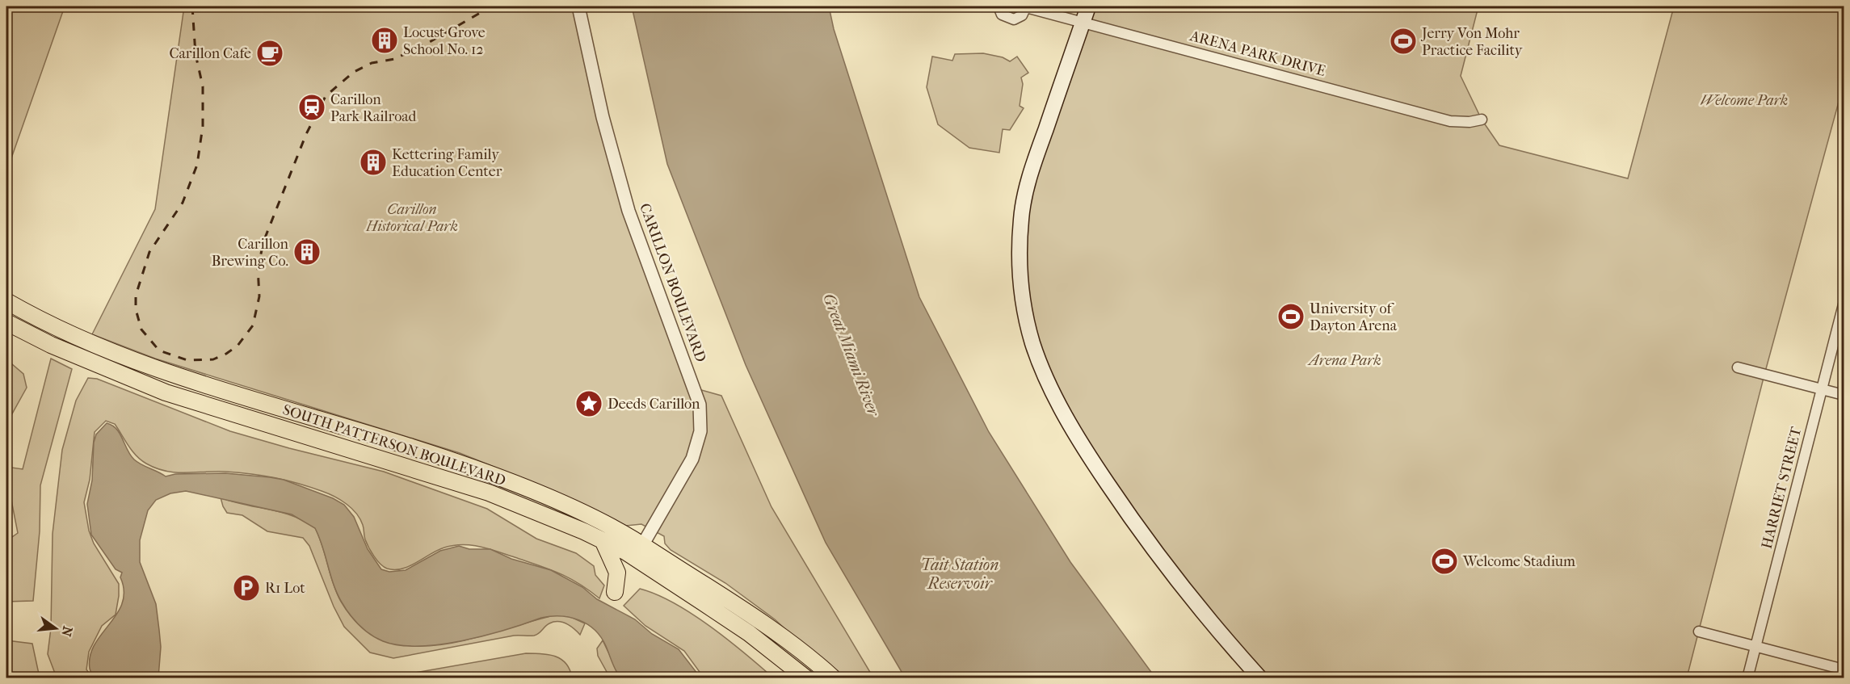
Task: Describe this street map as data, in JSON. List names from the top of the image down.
{
  "streets": {
    "main road": ["SOUTH PATTERSON BOULEVARD"],
    "street": ["ARENA PARK DRIVE", "CARILLON BOULEVARD", "HARRIET STREET"]
  },
  "crossings": [
    ["CARILLON BOULEVARD", "SOUTH PATTERSON BOULEVARD"]
  ],
  "water": ["Great Miami River", "Tait Station Reservoir"],
  "parks": ["Welcome Park", "Carillon Historical Park", "Arena Park"],
  "places": {
    "building": ["Locust Grove School No. 12", "Kettering Family Education Center", "Carillon Brewing Co."],
    "sports": ["Jerry Von Mohr Practice Facility", "University of Dayton Arena", "Welcome Stadium"],
    "cafe": ["Carillon Cafe"],
    "station": ["Carillon Park Railroad"],
    "place": ["Deeds Carillon"],
    "parking": ["R1 Lot"]
  },
  "north": "right"
}
